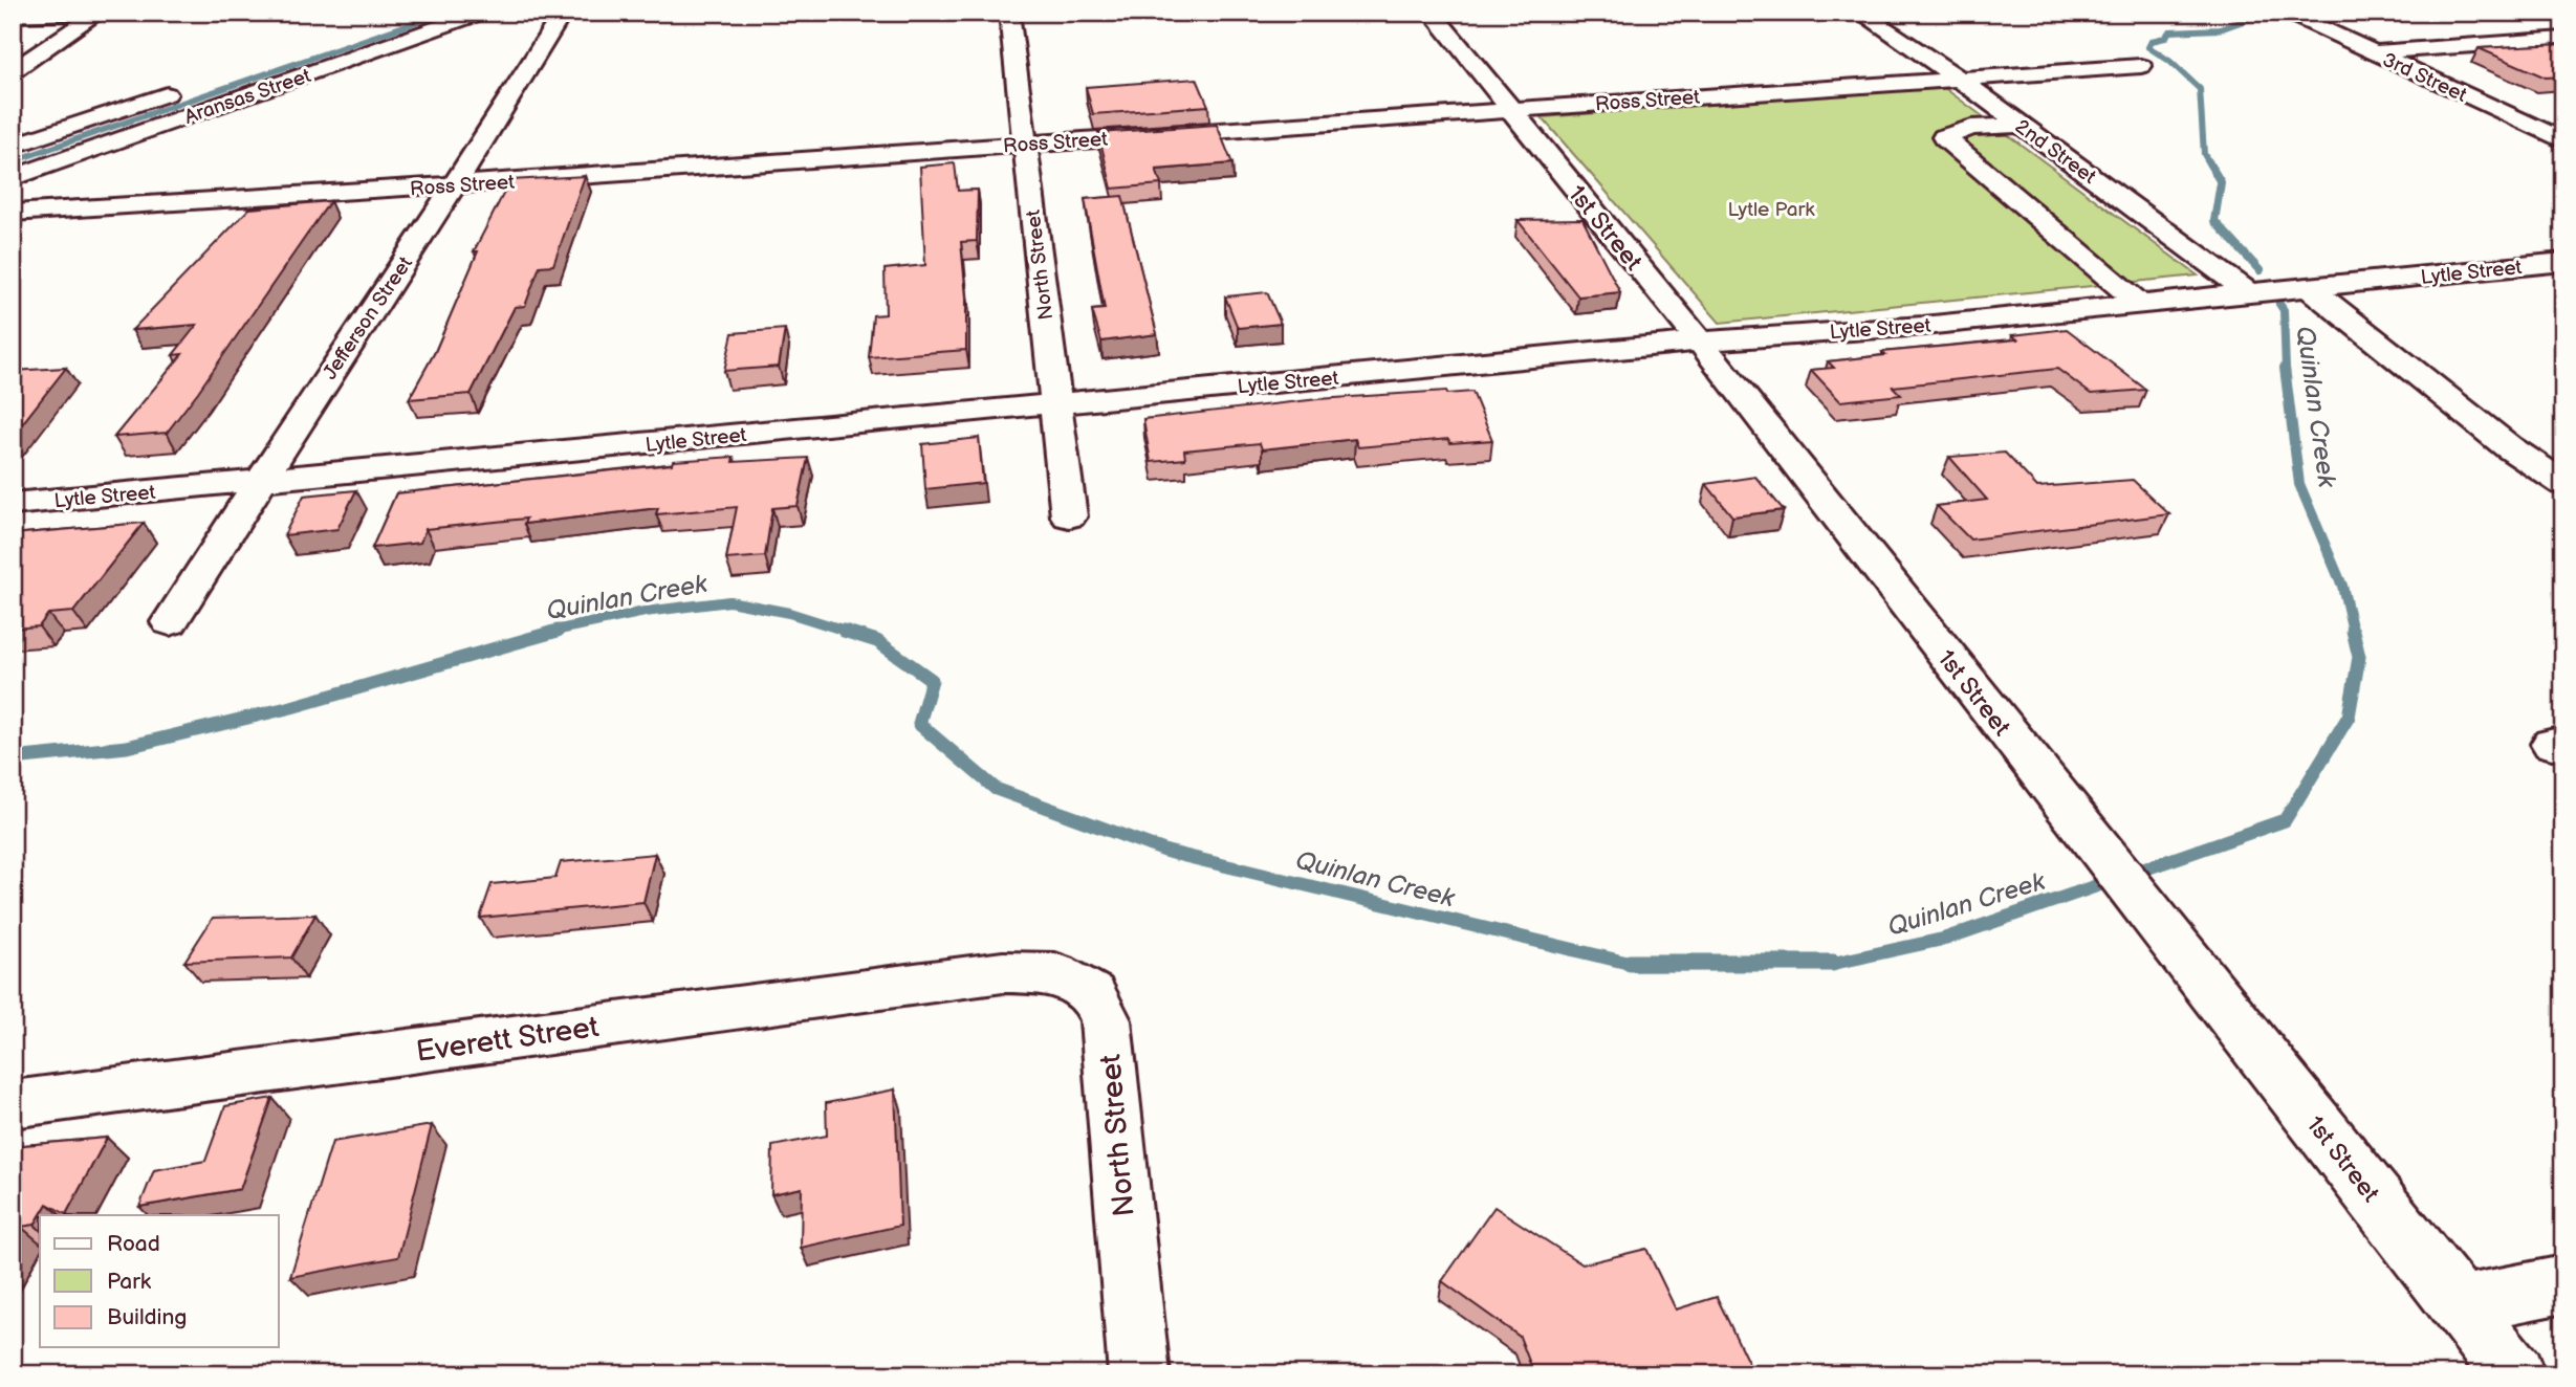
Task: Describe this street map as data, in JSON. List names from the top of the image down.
{
  "streets": {
    "street": [
      "3rd Street",
      "Aransas Street",
      "Ross Street",
      "2nd Street",
      "1st Street",
      "North Street",
      "Lytle Street",
      "Jefferson Street",
      "Everett Street"
    ]
  },
  "crossings": [
    ["Ross Street", "2nd Street"],
    ["Ross Street", "1st Street"],
    ["Ross Street", "North Street"],
    ["Ross Street", "Jefferson Street"],
    ["2nd Street", "Lytle Street"],
    ["1st Street", "Lytle Street"],
    ["North Street", "Lytle Street"],
    ["North Street", "Everett Street"],
    ["Lytle Street", "Jefferson Street"]
  ],
  "water": ["Quinlan Creek"],
  "parks": ["Lytle Park"],
  "legend": ["Road", "Park", "Building"]
}
